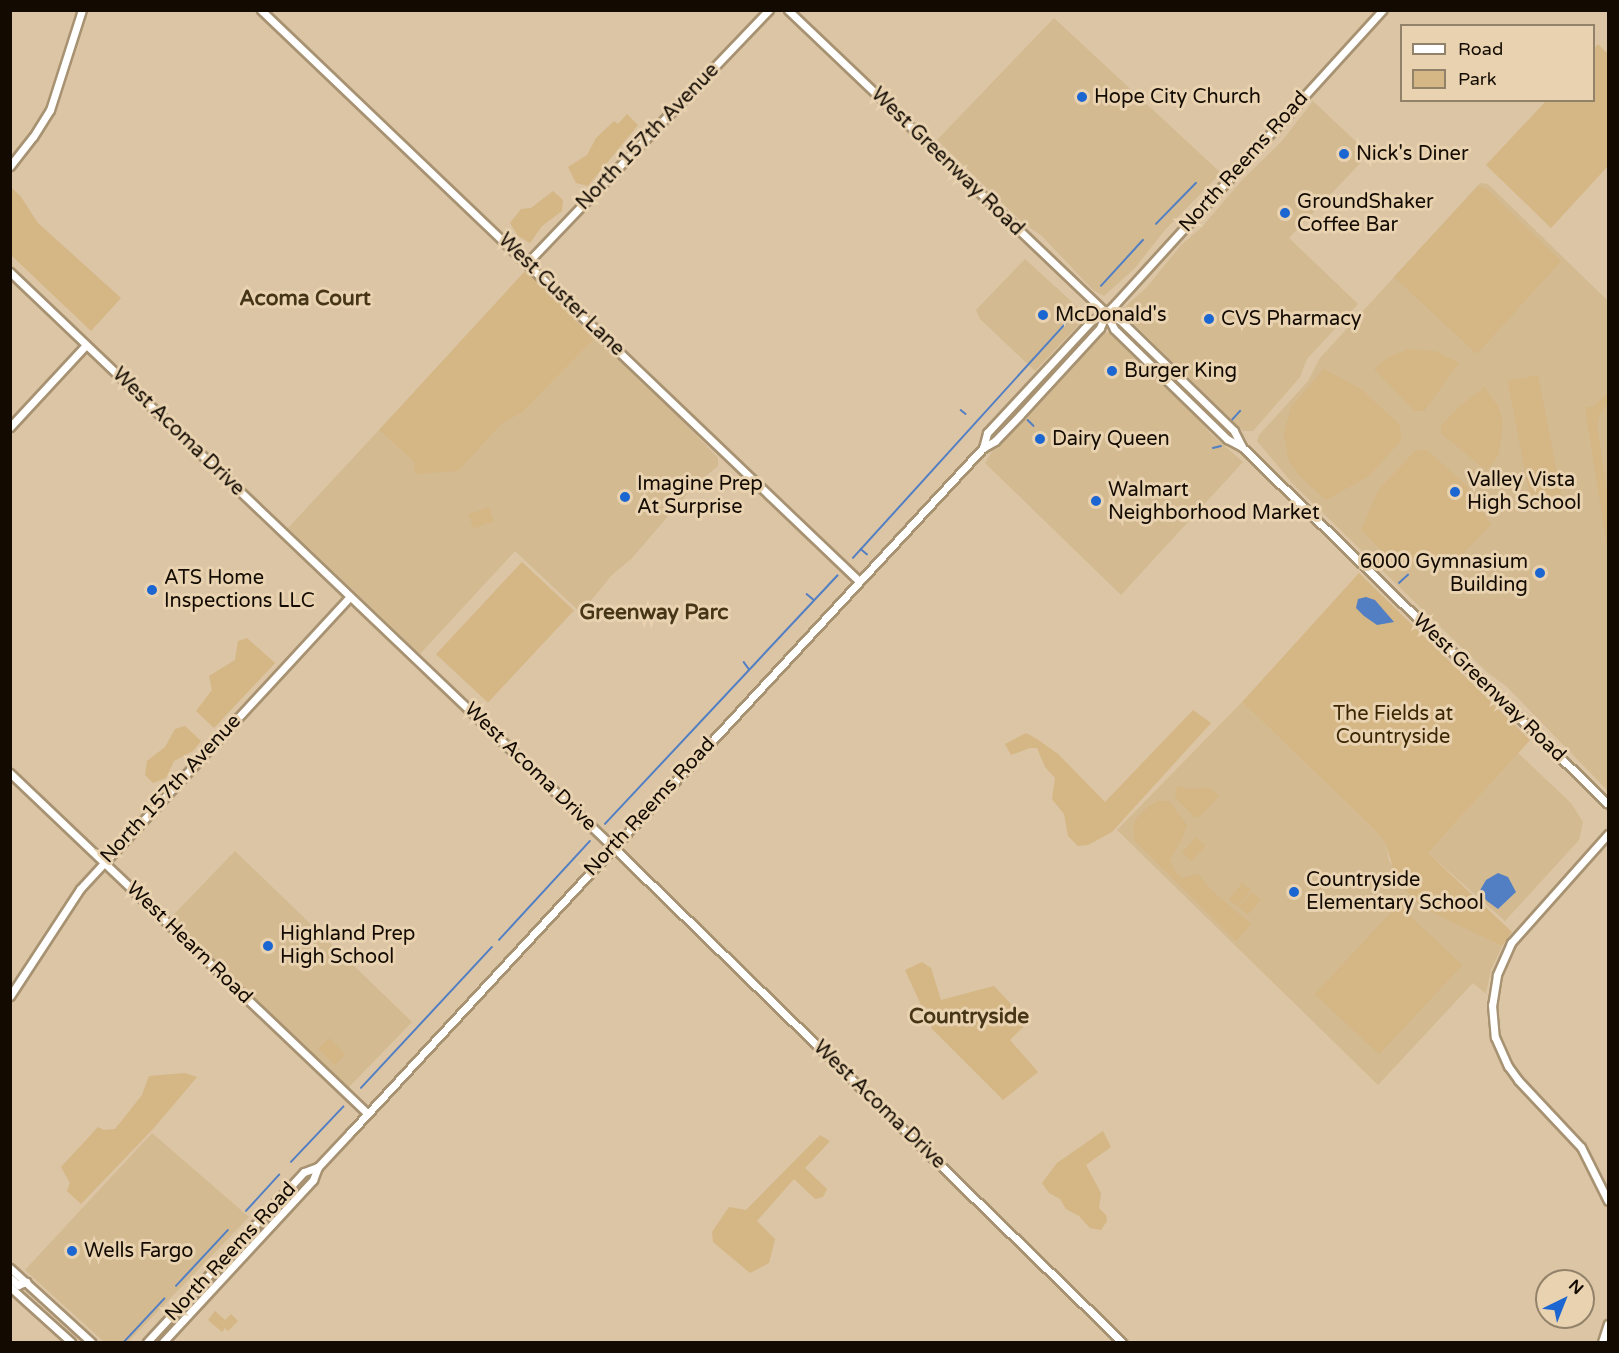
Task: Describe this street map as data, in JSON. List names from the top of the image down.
{
  "streets": {
    "street": [
      "North 157th Avenue",
      "West Greenway Road",
      "North Reems Road",
      "West Custer Lane",
      "West Acoma Drive",
      "West Hearn Road"
    ]
  },
  "crossings": [
    ["North 157th Avenue", "West Custer Lane"],
    ["North 157th Avenue", "West Acoma Drive"],
    ["North 157th Avenue", "West Hearn Road"],
    ["West Greenway Road", "North Reems Road"],
    ["North Reems Road", "West Custer Lane"],
    ["North Reems Road", "West Acoma Drive"],
    ["North Reems Road", "West Hearn Road"]
  ],
  "districts": ["Acoma Court", "Greenway Parc", "Countryside"],
  "parks": ["The Fields at Countryside"],
  "places": [
    "Hope City Church",
    "Nick's Diner",
    "GroundShaker Coffee Bar",
    "McDonald's",
    "CVS Pharmacy",
    "Burger King",
    "Dairy Queen",
    "Valley Vista High School",
    "Imagine Prep At Surprise",
    "Walmart Neighborhood Market",
    "6000 Gymnasium Building",
    "ATS Home Inspections LLC",
    "Countryside Elementary School",
    "Highland Prep High School",
    "Wells Fargo"
  ],
  "legend": ["Road", "Park"],
  "north": "top right"
}
